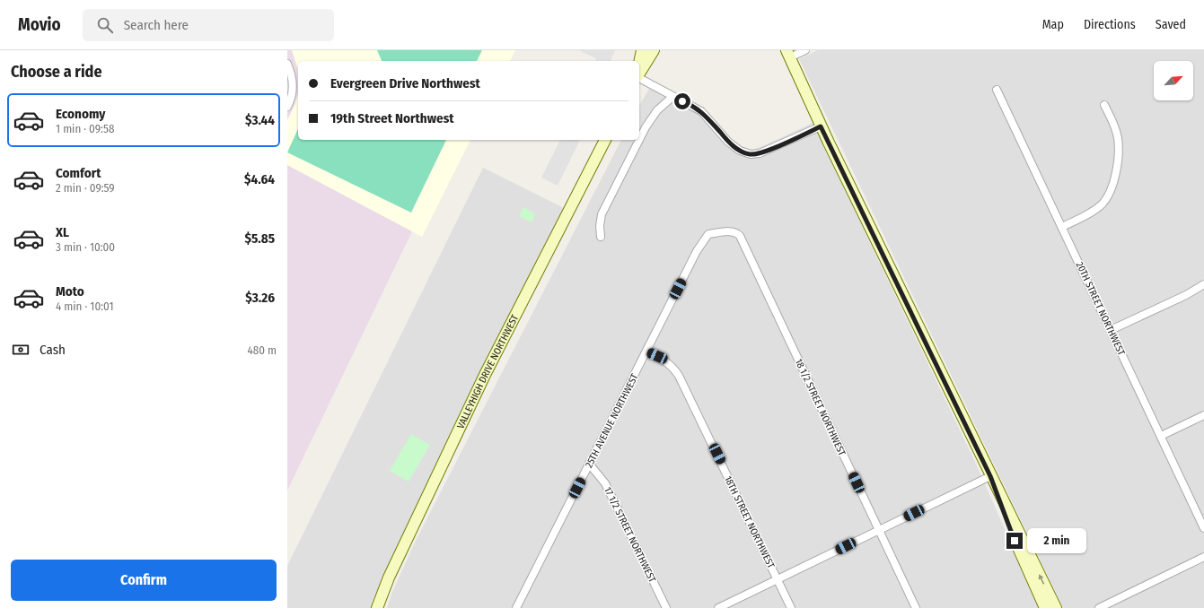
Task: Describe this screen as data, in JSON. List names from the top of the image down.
{
  "streets": {
    "main road": ["VALLEYHIGH DRIVE NORTHWEST"],
    "street": [
      "20TH STREET NORTHWEST",
      "18 1/2 STREET NORTHWEST",
      "25TH AVENUE NORTHWEST",
      "18TH STREET NORTHWEST",
      "17 1/2 STREET NORTHWEST"
    ]
  },
  "crossings": [
    ["18 1/2 STREET NORTHWEST", "25TH AVENUE NORTHWEST"],
    ["25TH AVENUE NORTHWEST", "18TH STREET NORTHWEST"],
    ["25TH AVENUE NORTHWEST", "17 1/2 STREET NORTHWEST"]
  ],
  "north": "top right",
  "page": {
    "header": "Movio",
    "search": "Search here",
    "nav": ["Map", "Directions", "Saved"],
    "heading": "Choose a ride",
    "banner": ["Evergreen Drive Northwest", "19th Street Northwest"],
    "list": [
      {
        "name": "Economy",
        "note": "1 min · 09:58",
        "value": "$3.44"
      },
      {
        "name": "Comfort",
        "note": "2 min · 09:59",
        "value": "$4.64"
      },
      {
        "name": "XL",
        "note": "3 min · 10:00",
        "value": "$5.85"
      },
      {
        "name": "Moto",
        "note": "4 min · 10:01",
        "value": "$3.26"
      }
    ],
    "pay": ["Cash", "480 m"],
    "bubble": "2 min",
    "buttons": "Confirm"
  }
}
